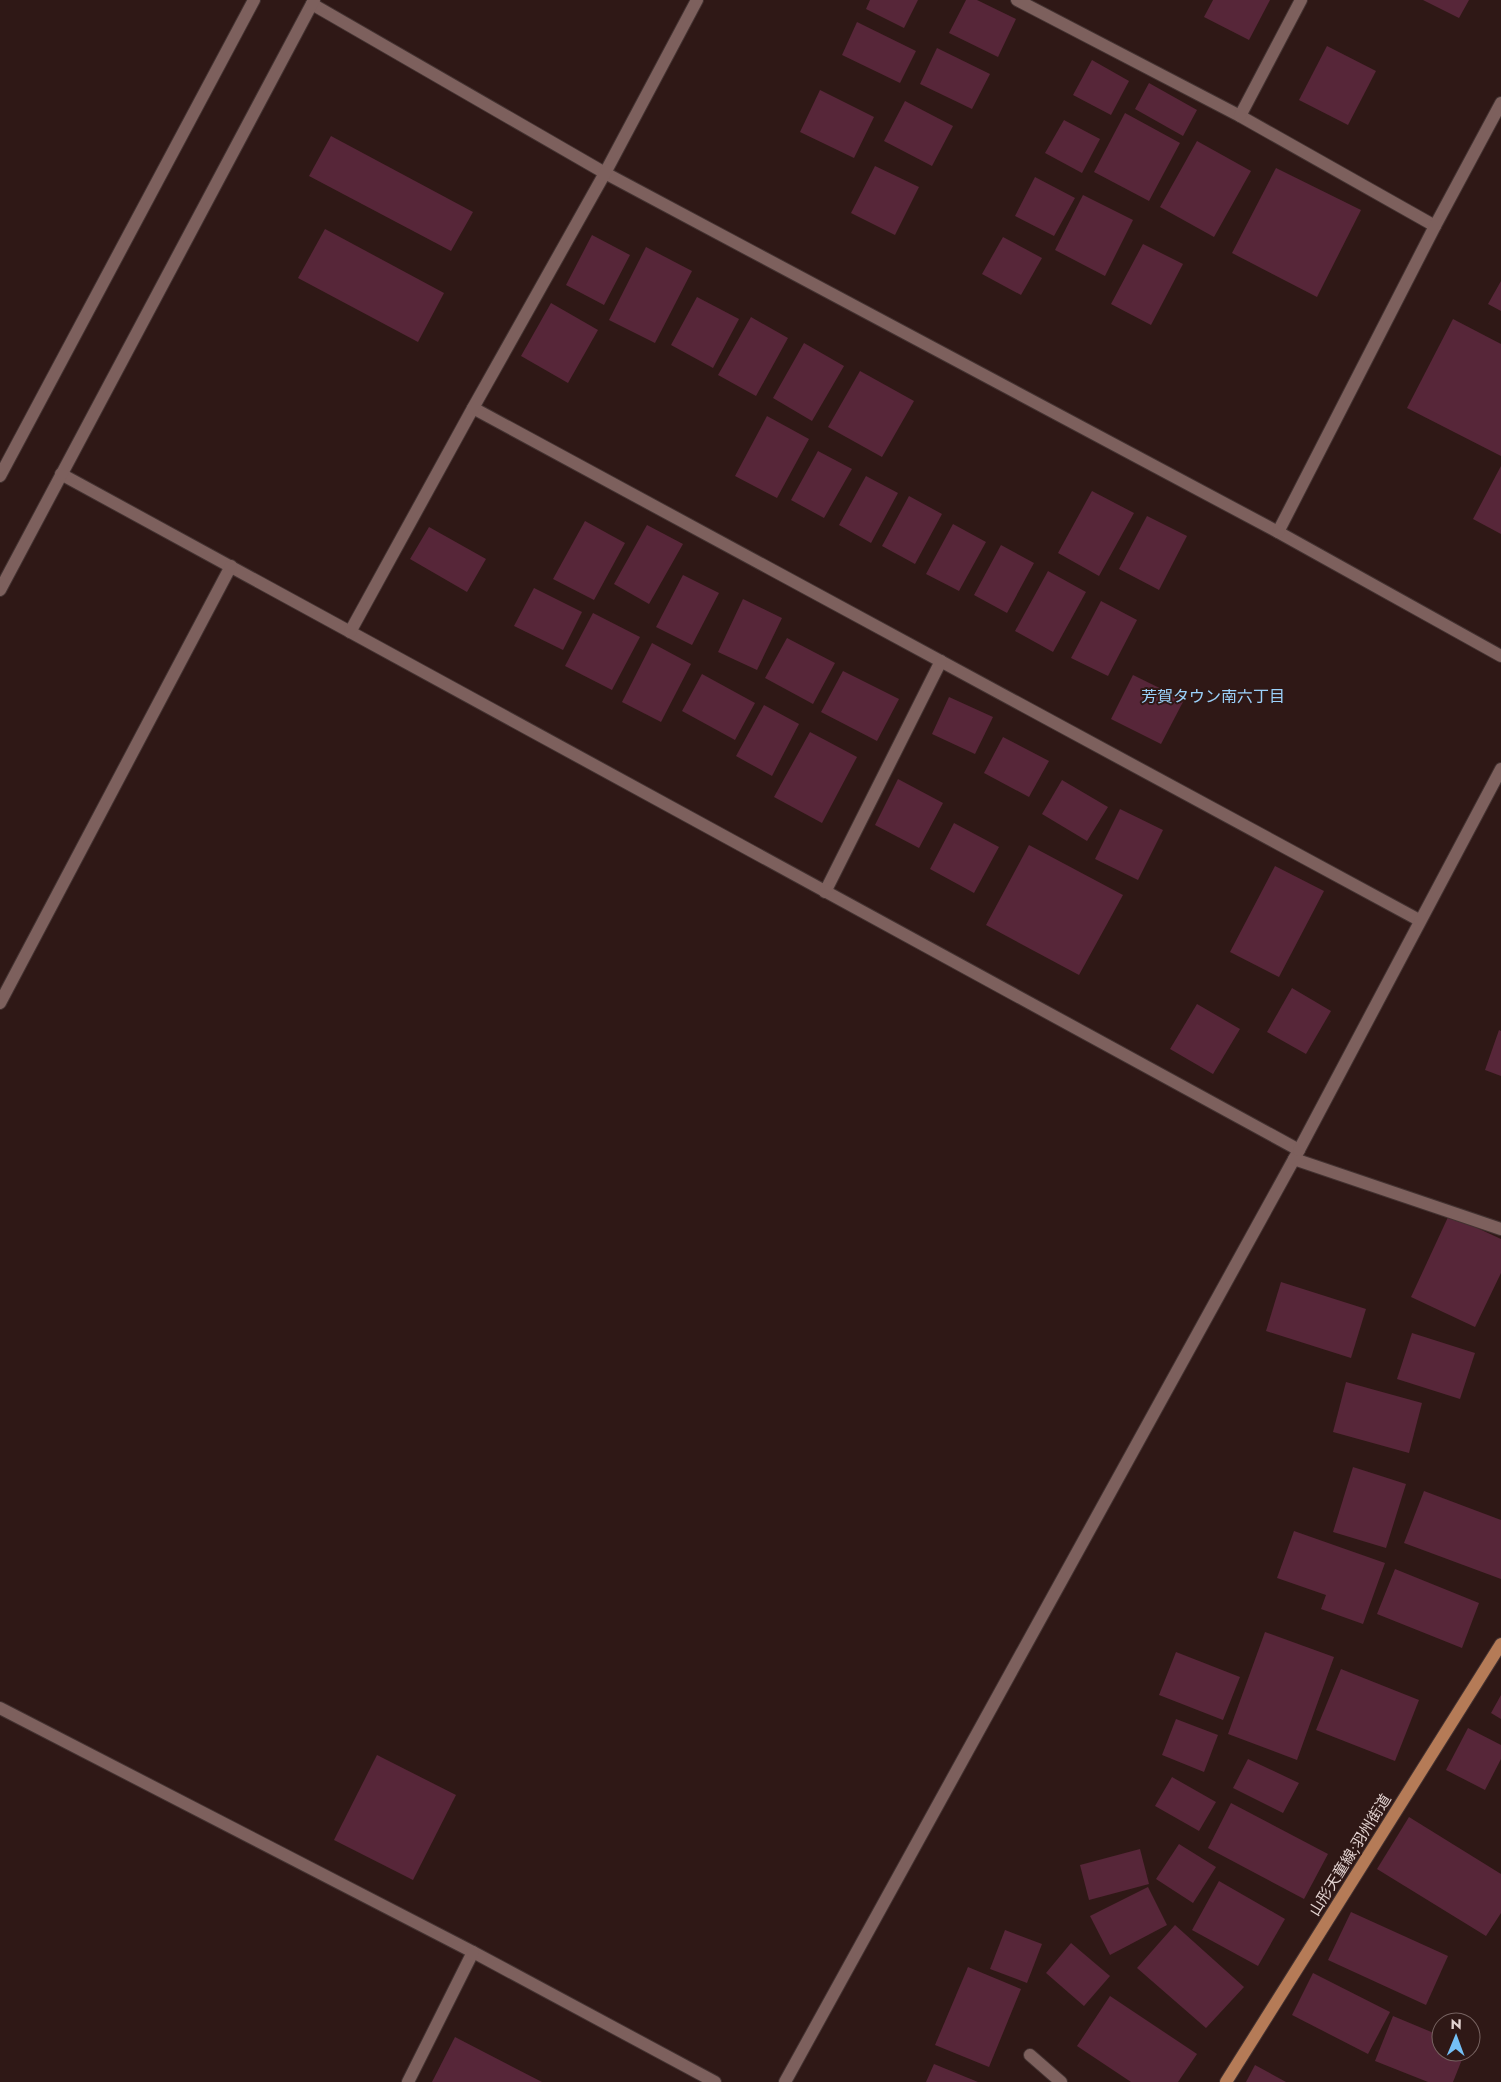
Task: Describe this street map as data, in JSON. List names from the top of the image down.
{
  "streets": {
    "main road": ["山形天童線;羽州街道"]
  },
  "districts": ["芳賀タウン南六丁目"],
  "north": "top"
}
